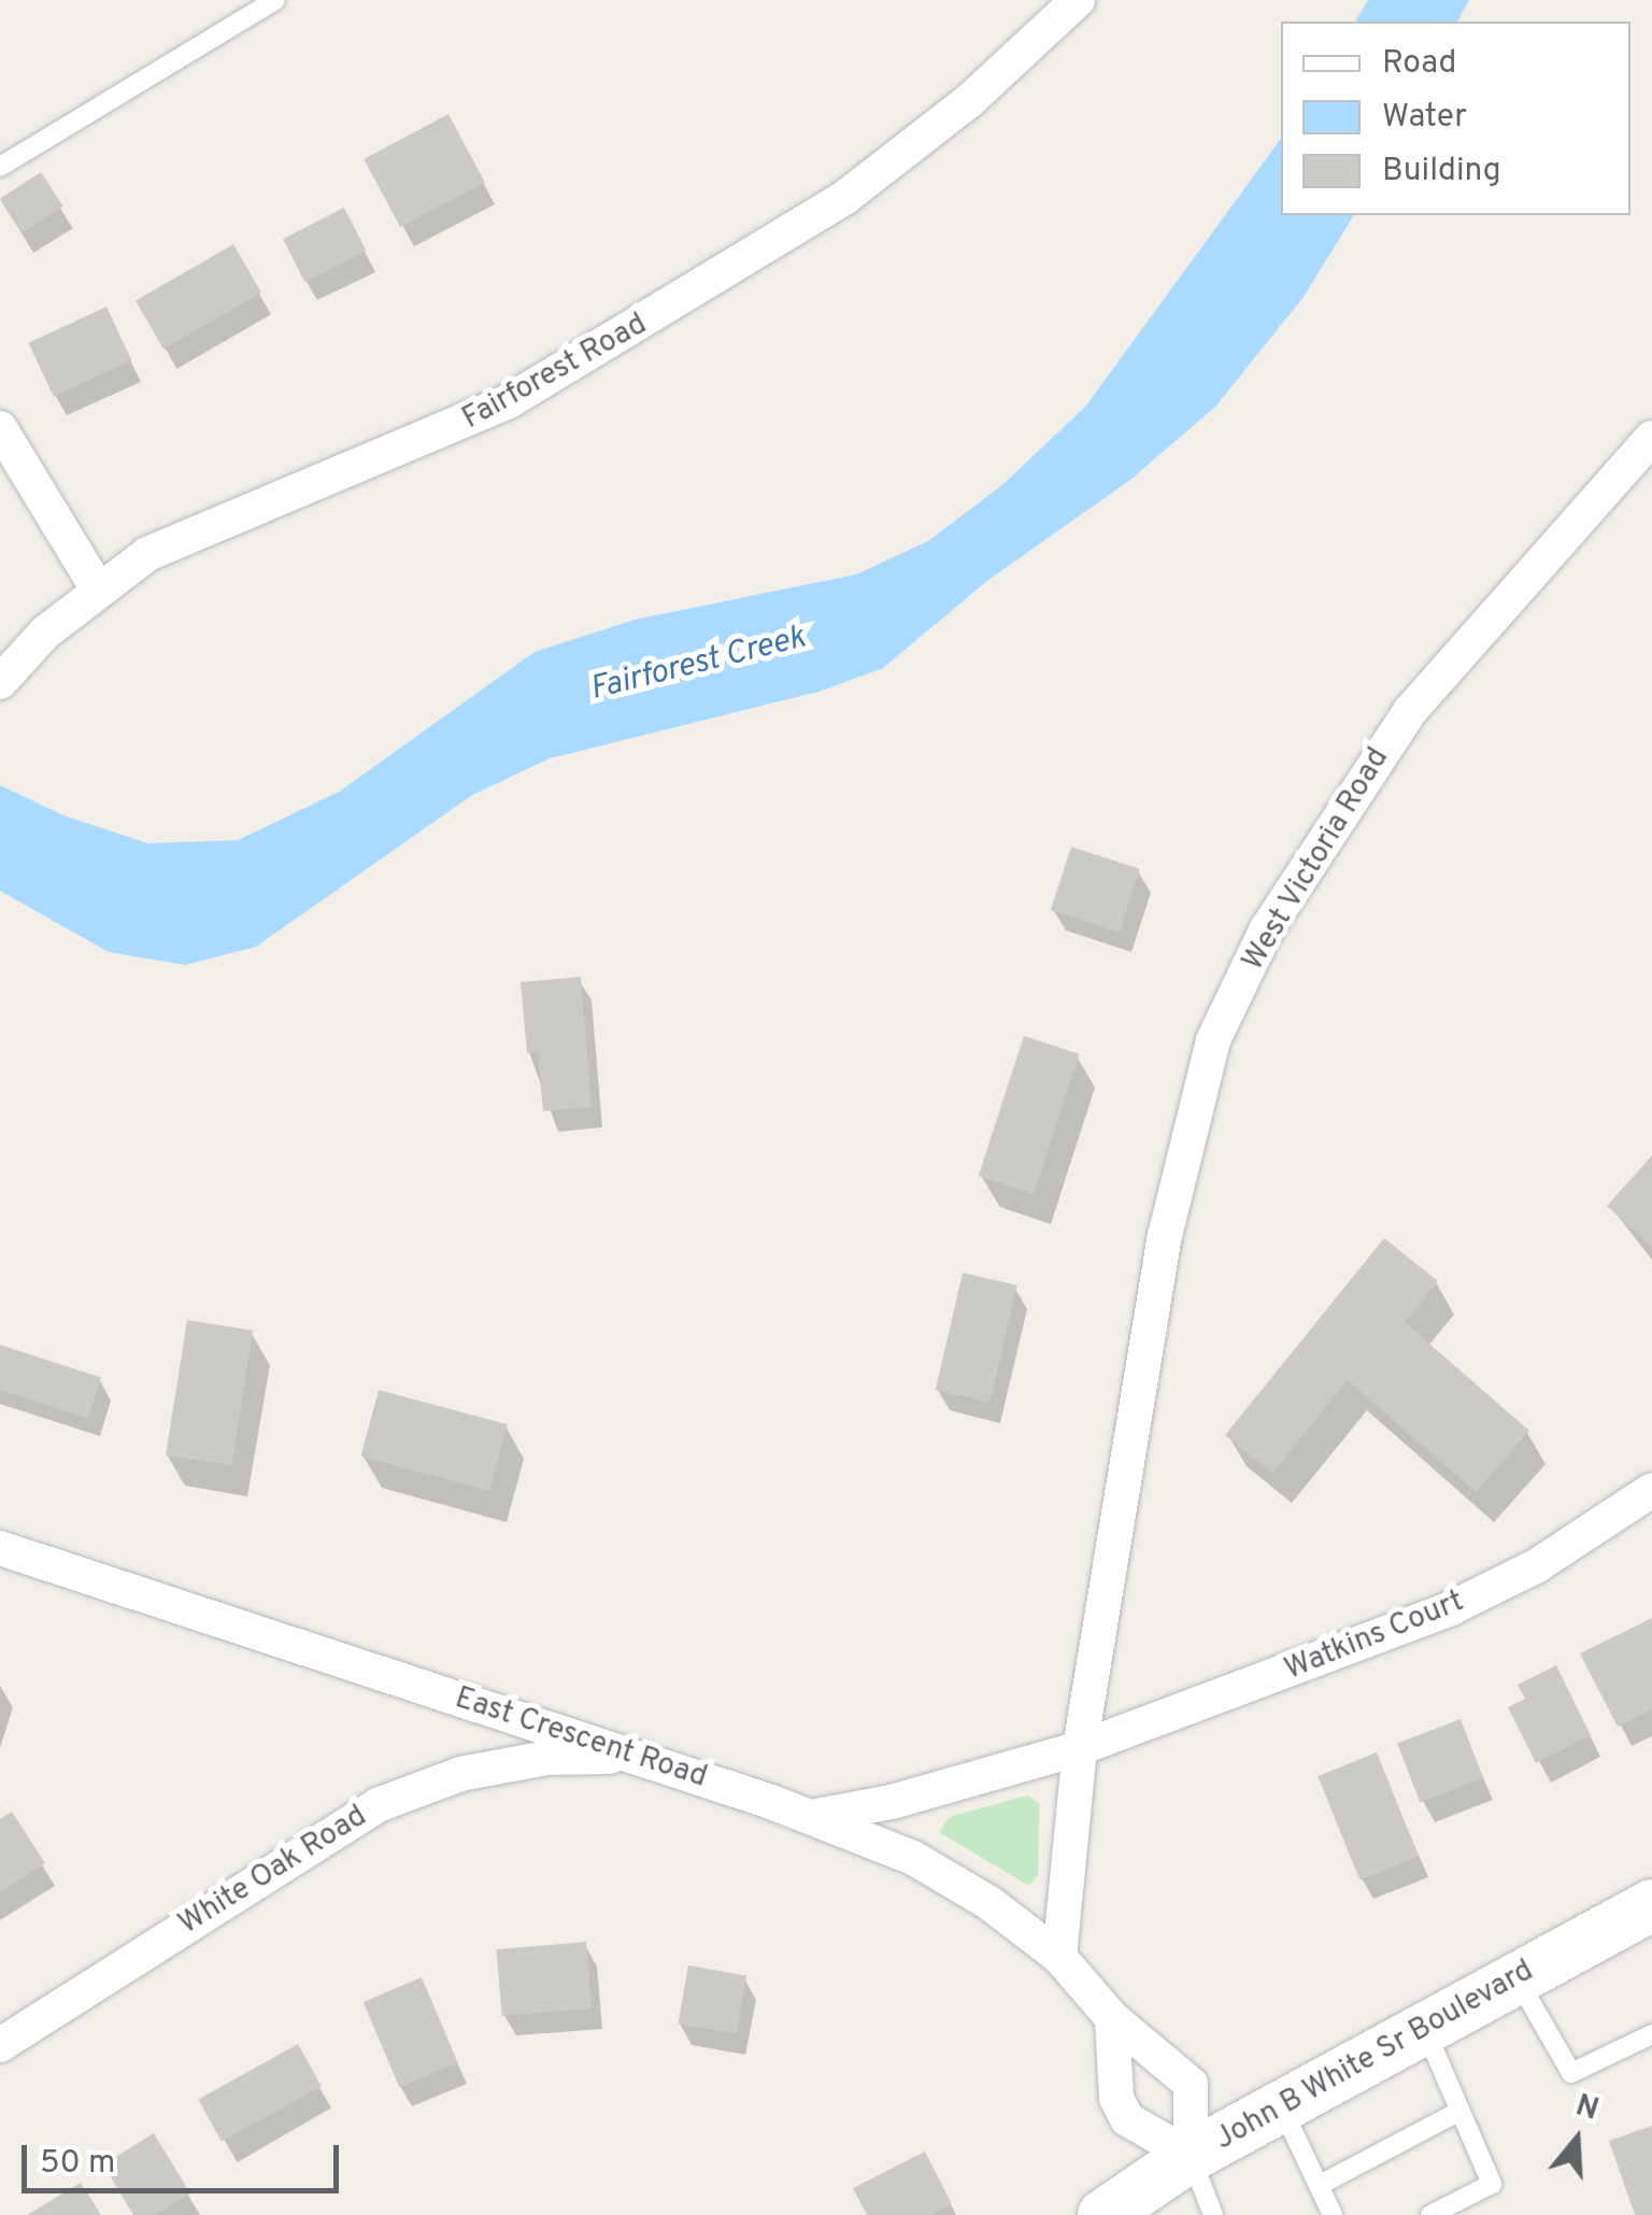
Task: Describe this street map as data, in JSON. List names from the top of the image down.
{
  "streets": {
    "main road": ["John B White Sr Boulevard"],
    "street": [
      "Fairforest Road",
      "West Victoria Road",
      "Watkins Court",
      "East Crescent Road",
      "White Oak Road"
    ]
  },
  "crossings": [
    ["West Victoria Road", "Watkins Court"],
    ["West Victoria Road", "East Crescent Road"],
    ["East Crescent Road", "White Oak Road"],
    ["East Crescent Road", "John B White Sr Boulevard"]
  ],
  "water": ["Fairforest Creek"],
  "legend": ["Road", "Water", "Building"],
  "scale_bar": "50 m",
  "north": "top"
}
